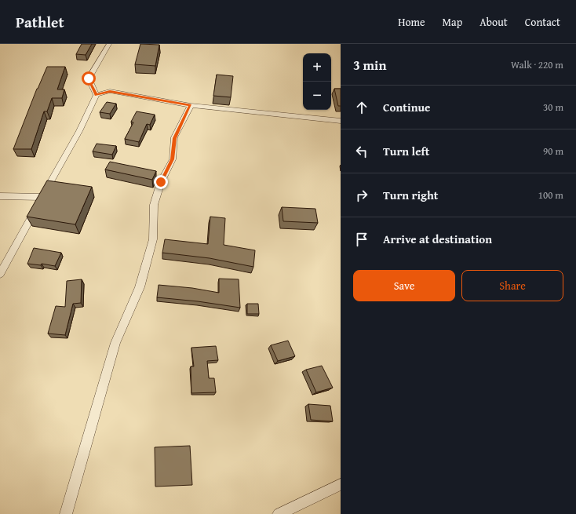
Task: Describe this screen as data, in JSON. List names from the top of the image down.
{
  "page": {
    "header": "Pathlet",
    "nav": [
      "Home",
      "Map",
      "About",
      "Contact"
    ],
    "heading": ["3 min", "Walk · 220 m"],
    "map_buttons": ["+", "−"],
    "list": [
      ["Continue", "30 m"],
      ["Turn left", "90 m"],
      ["Turn right", "100 m"],
      "Arrive at destination"
    ],
    "buttons": ["Save", "Share"]
  }
}
